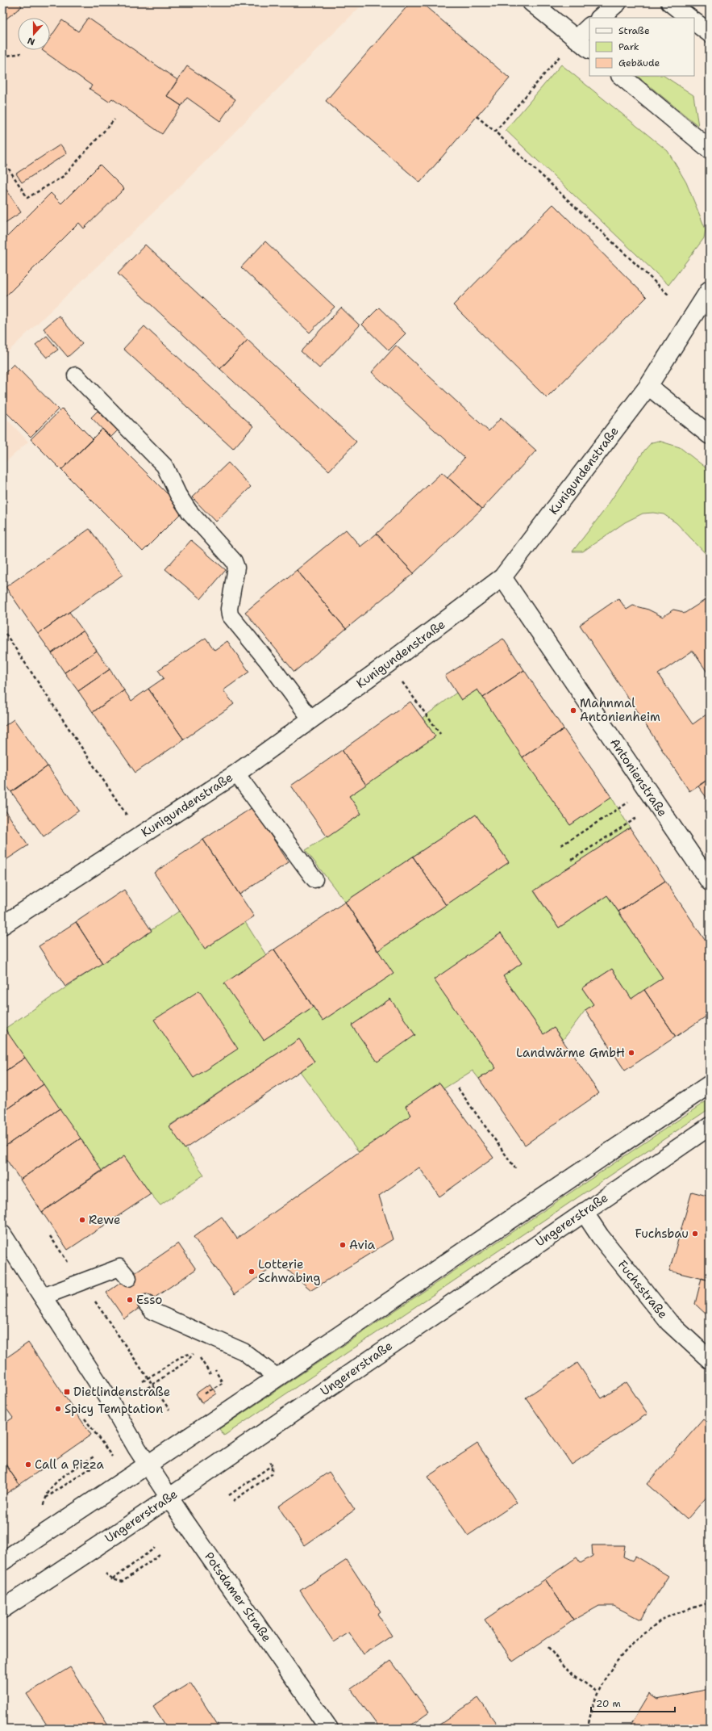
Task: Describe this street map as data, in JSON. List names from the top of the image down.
{
  "streets": {
    "main road": [
      "Kunigundenstraße",
      "Antonienstraße",
      "Ungererstraße",
      "Fuchsstraße",
      "Potsdamer Straße"
    ]
  },
  "crossings": [
    ["Kunigundenstraße", "Antonienstraße"],
    ["Ungererstraße", "Fuchsstraße"],
    ["Ungererstraße", "Potsdamer Straße"]
  ],
  "places": {
    "other": [
      "Mahnmal Antonienheim",
      "Landwärme GmbH",
      "Rewe",
      "Fuchsbau",
      "Avia",
      "Lotterie Schwabing",
      "Esso",
      "Spicy Temptation",
      "Call a Pizza"
    ],
    "transit": ["Dietlindenstraße"]
  },
  "legend": ["Straße", "Park", "Gebäude"],
  "scale_bar": "20 m",
  "north": "bottom"
}
